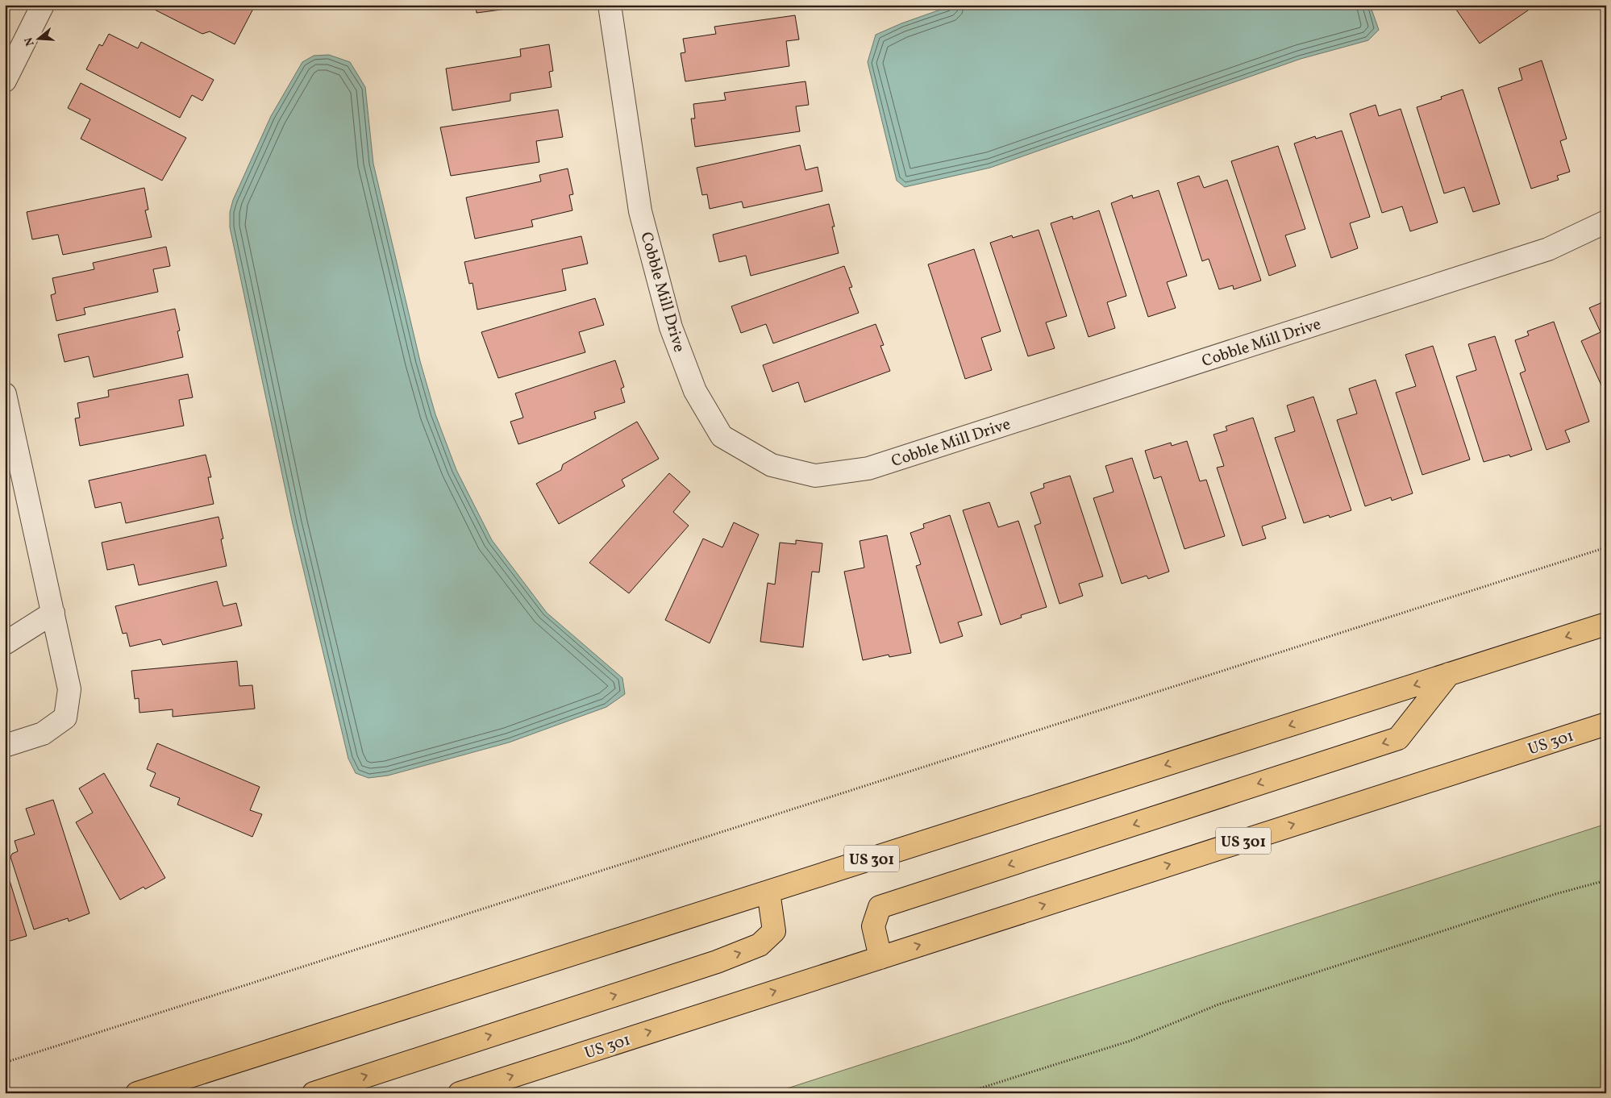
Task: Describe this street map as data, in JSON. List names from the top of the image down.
{
  "streets": {
    "main road": ["US 301"],
    "street": ["Cobble Mill Drive"]
  },
  "north": "left"
}
